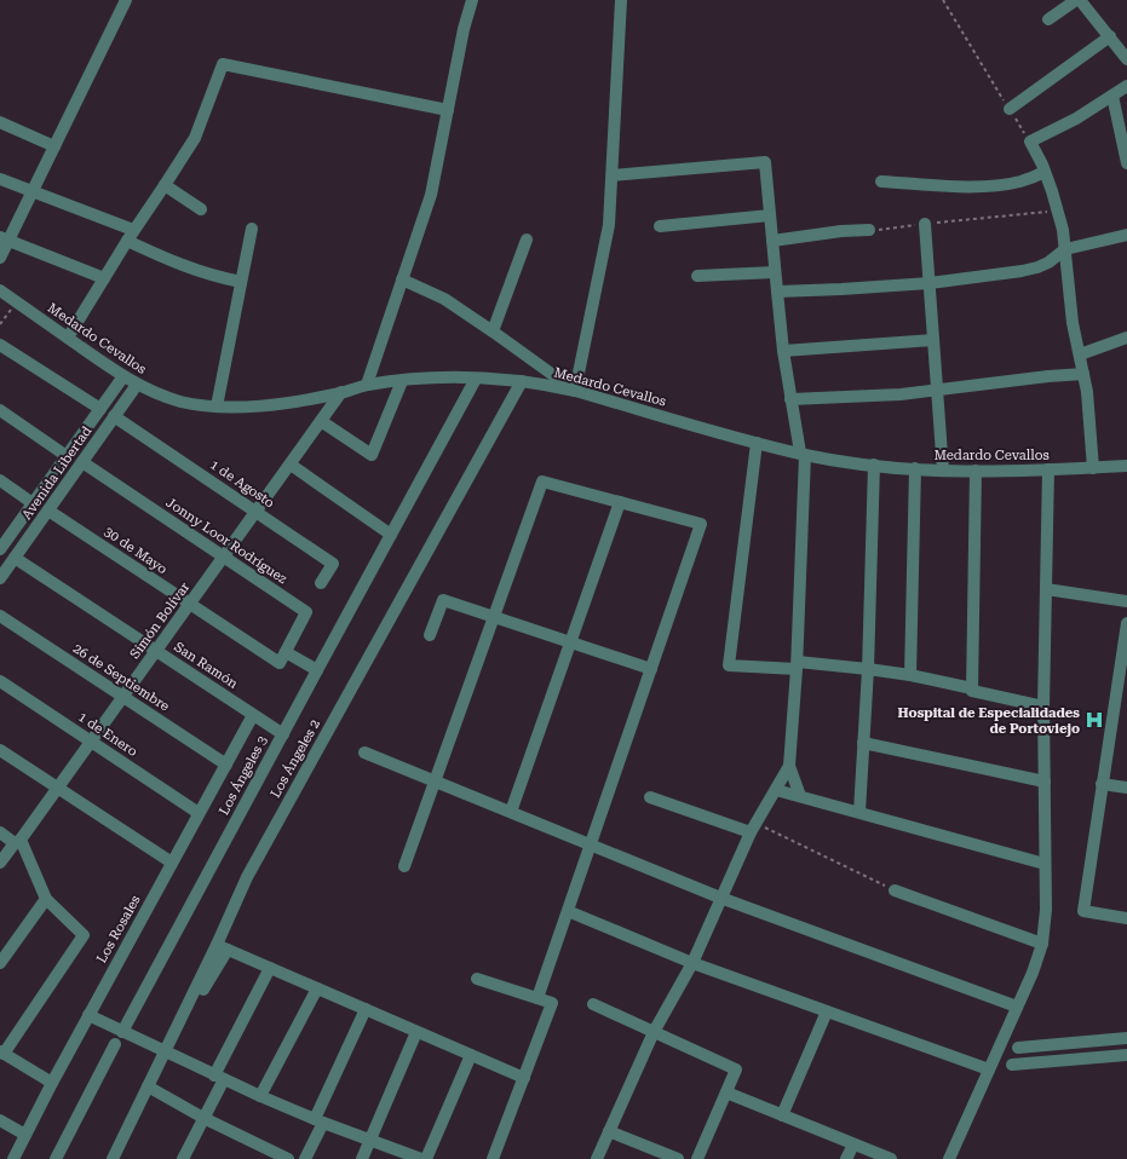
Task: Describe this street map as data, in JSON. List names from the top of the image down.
{
  "streets": {
    "street": [
      "Medardo Cevallos",
      "Avenida Libertad",
      "1 de Agosto",
      "Jonny Loor Rodríguez",
      "30 de Mayo",
      "Simón Bolívar",
      "San Ramón",
      "26 de Septiembre",
      "1 de Enero",
      "Los Ángeles 2",
      "Los Ángeles 3",
      "Los Rosales"
    ]
  },
  "crossings": [
    ["Medardo Cevallos", "Avenida Libertad"],
    ["Medardo Cevallos", "Simón Bolívar"],
    ["Medardo Cevallos", "Los Ángeles 2"],
    ["Medardo Cevallos", "Los Ángeles 3"],
    ["Avenida Libertad", "1 de Agosto"],
    ["Avenida Libertad", "Jonny Loor Rodríguez"],
    ["Avenida Libertad", "30 de Mayo"],
    ["Avenida Libertad", "San Ramón"],
    ["1 de Agosto", "Simón Bolívar"],
    ["Jonny Loor Rodríguez", "30 de Mayo"],
    ["Jonny Loor Rodríguez", "Simón Bolívar"],
    ["30 de Mayo", "Simón Bolívar"],
    ["Simón Bolívar", "San Ramón"],
    ["Simón Bolívar", "26 de Septiembre"],
    ["Simón Bolívar", "1 de Enero"],
    ["San Ramón", "Los Ángeles 3"],
    ["San Ramón", "Los Rosales"],
    ["26 de Septiembre", "Los Rosales"],
    ["1 de Enero", "Los Rosales"]
  ],
  "places": {
    "hospital": ["Hospital de Especialidades de Portoviejo"]
  }
}
